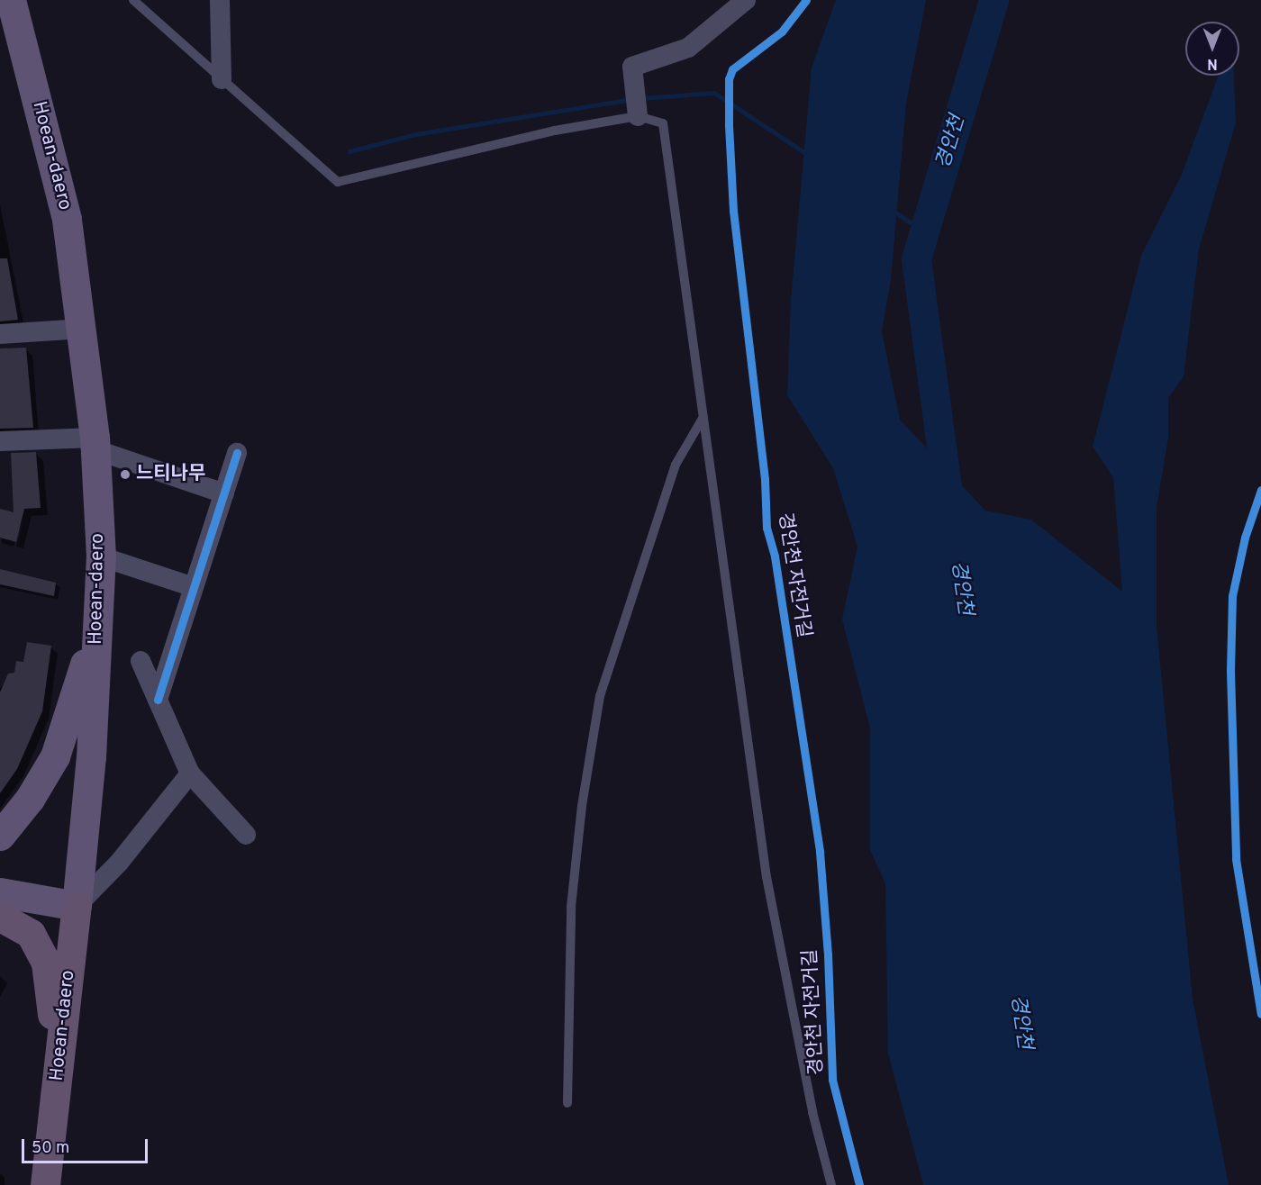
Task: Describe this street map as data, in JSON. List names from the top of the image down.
{
  "streets": {
    "highway": ["Hoean-daero"],
    "cycle path": ["경안천 자전거길"]
  },
  "water": ["경안천"],
  "places": ["느티나무"],
  "scale_bar": "50 m",
  "north": "bottom"
}
